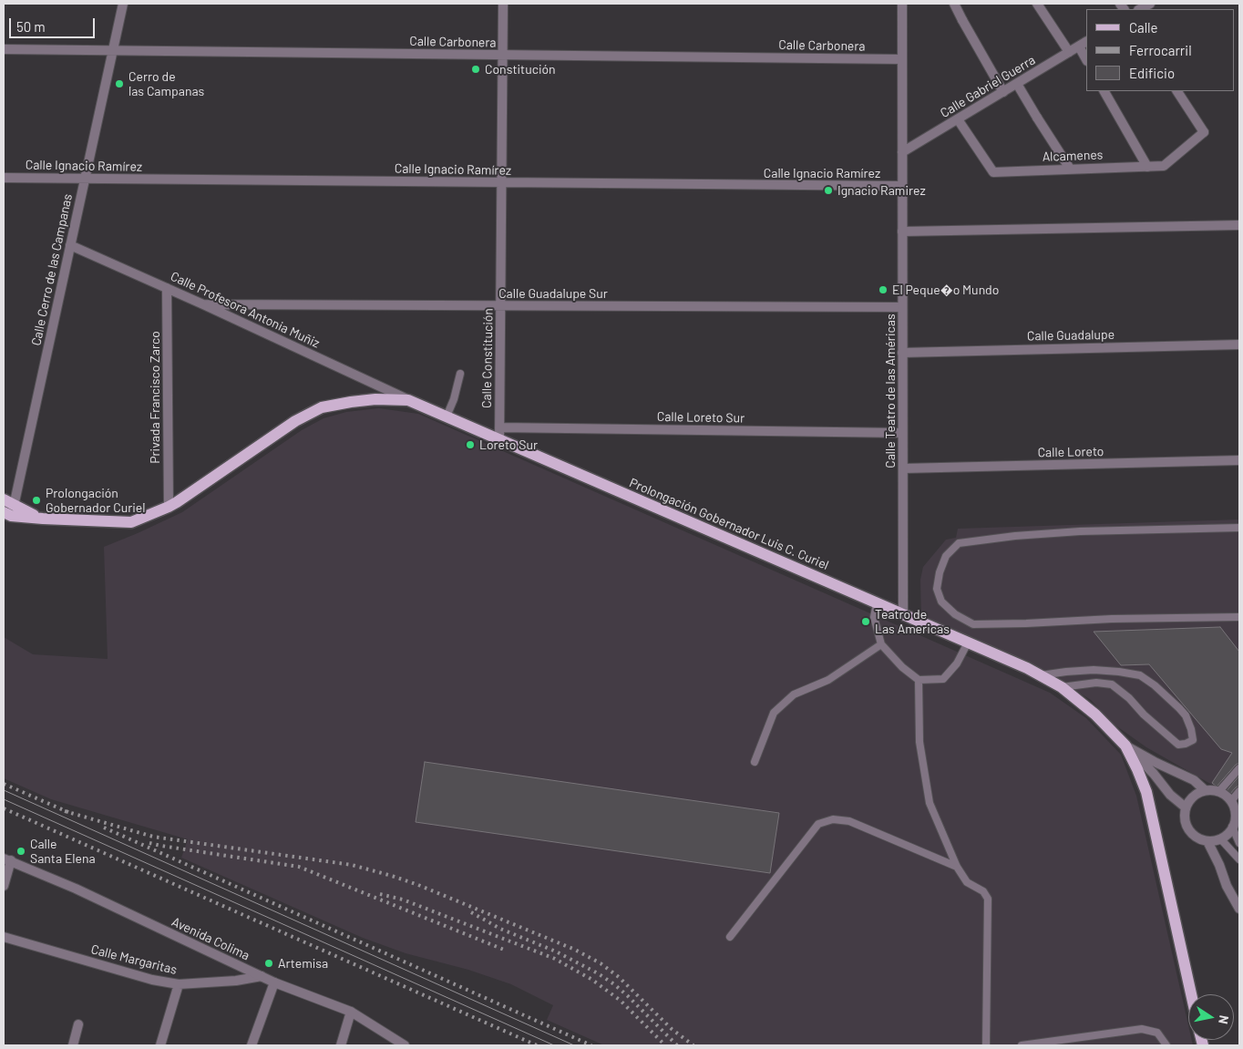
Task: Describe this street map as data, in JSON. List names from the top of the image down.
{
  "streets": {
    "main road": ["Prolongación Gobernador Luis C. Curiel"],
    "street": [
      "Calle Carbonera",
      "Calle Gabriel Guerra",
      "Alcamenes",
      "Calle Ignacio Ramírez",
      "Calle Cerro de las Campanas",
      "Calle Guadalupe Sur",
      "Calle Profesora Antonia Muñiz",
      "Calle Guadalupe",
      "Calle Constitución",
      "Calle Teatro de las Américas",
      "Privada Francisco Zarco",
      "Calle Loreto Sur",
      "Calle Loreto",
      "Avenida Colima",
      "Calle Margaritas"
    ]
  },
  "crossings": [
    ["Calle Carbonera", "Calle Cerro de las Campanas"],
    ["Calle Carbonera", "Calle Constitución"],
    ["Calle Carbonera", "Calle Teatro de las Américas"],
    ["Calle Gabriel Guerra", "Alcamenes"],
    ["Calle Gabriel Guerra", "Calle Teatro de las Américas"],
    ["Calle Ignacio Ramírez", "Calle Cerro de las Campanas"],
    ["Calle Ignacio Ramírez", "Calle Constitución"],
    ["Calle Ignacio Ramírez", "Calle Teatro de las Américas"],
    ["Calle Cerro de las Campanas", "Calle Profesora Antonia Muñiz"],
    ["Calle Cerro de las Campanas", "Prolongación Gobernador Luis C. Curiel"],
    ["Calle Guadalupe Sur", "Calle Profesora Antonia Muñiz"],
    ["Calle Guadalupe Sur", "Calle Constitución"],
    ["Calle Guadalupe Sur", "Calle Teatro de las Américas"],
    ["Calle Profesora Antonia Muñiz", "Privada Francisco Zarco"],
    ["Calle Profesora Antonia Muñiz", "Prolongación Gobernador Luis C. Curiel"],
    ["Calle Guadalupe", "Calle Teatro de las Américas"],
    ["Calle Constitución", "Calle Loreto Sur"],
    ["Calle Constitución", "Prolongación Gobernador Luis C. Curiel"],
    ["Calle Teatro de las Américas", "Calle Loreto Sur"],
    ["Calle Teatro de las Américas", "Calle Loreto"],
    ["Calle Teatro de las Américas", "Prolongación Gobernador Luis C. Curiel"],
    ["Privada Francisco Zarco", "Prolongación Gobernador Luis C. Curiel"],
    ["Calle Loreto Sur", "Prolongación Gobernador Luis C. Curiel"],
    ["Avenida Colima", "Calle Margaritas"]
  ],
  "places": [
    "Constitución",
    "Cerro de las Campanas",
    "Ignacio Ramirez",
    "El Peque�o Mundo",
    "Loreto Sur",
    "Prolongación Gobernador Curiel",
    "Teatro de Las Americas",
    "Calle Santa Elena",
    "Artemisa"
  ],
  "legend": ["Calle", "Ferrocarril", "Edificio"],
  "scale_bar": "50 m",
  "north": "right"
}
